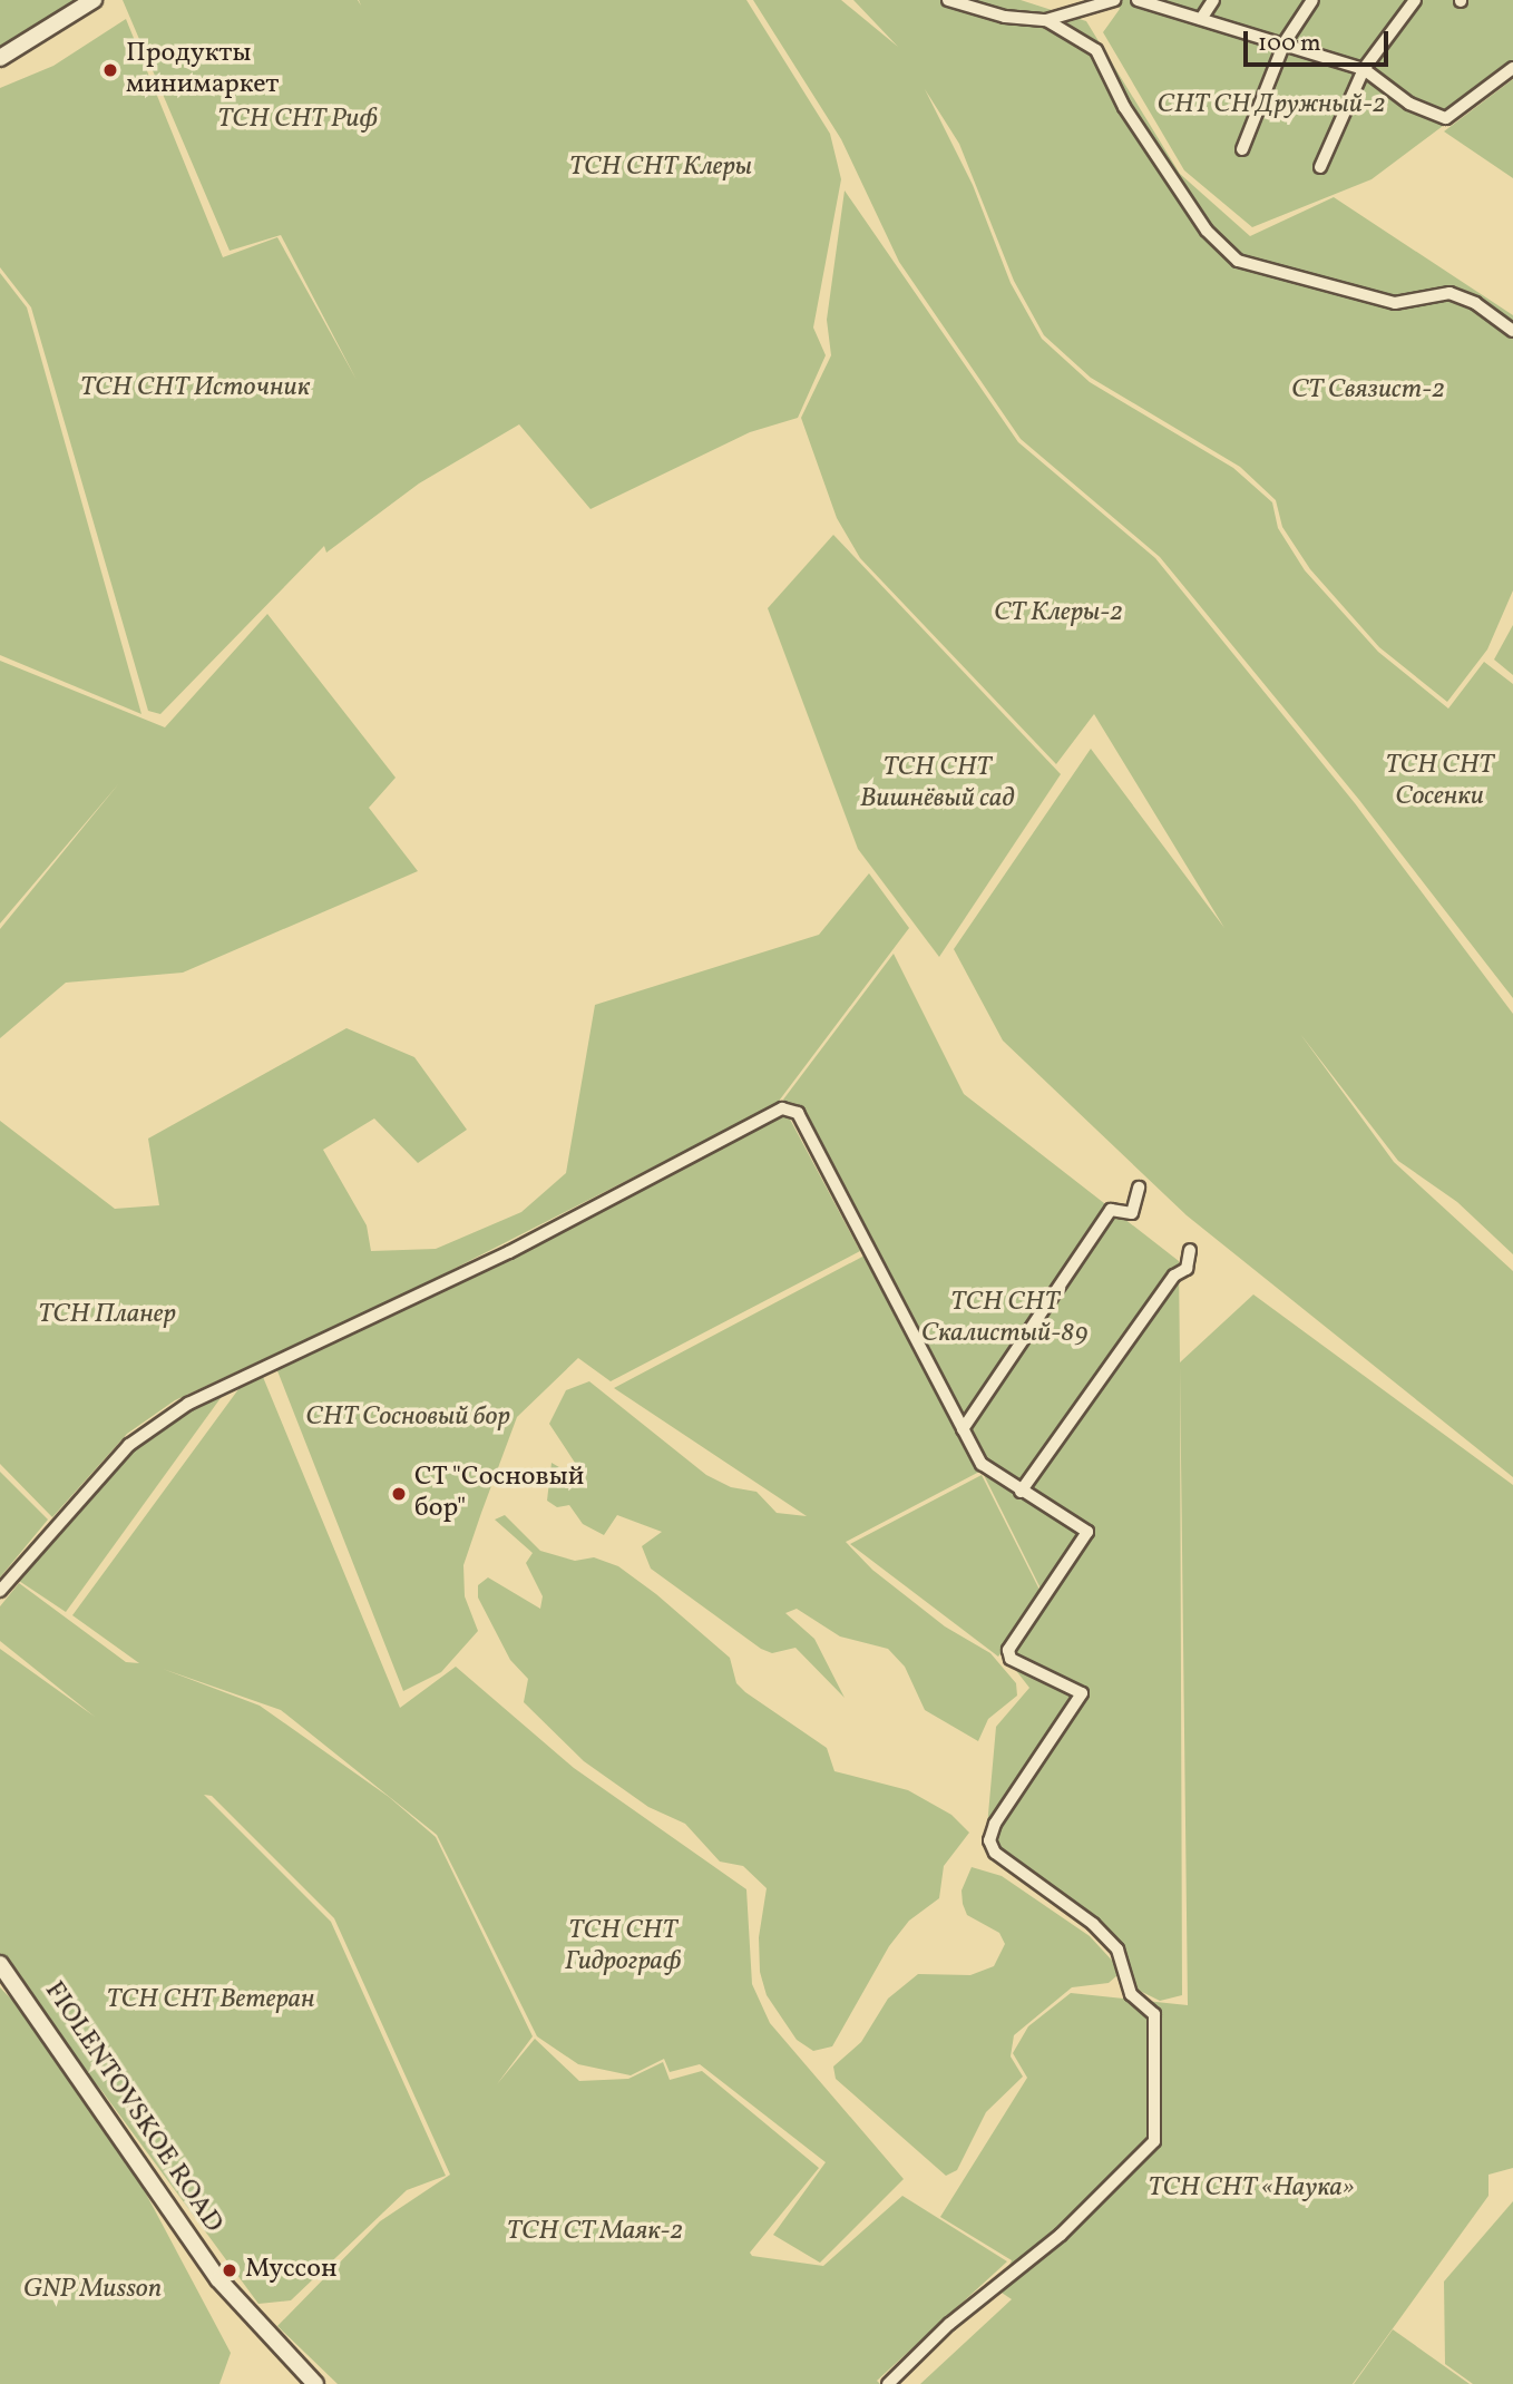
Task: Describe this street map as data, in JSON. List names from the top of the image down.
{
  "streets": {
    "main road": ["FIOLENTOVSKOE ROAD"]
  },
  "parks": [
    "СНТ СН Дружный-2",
    "ТСН СНТ Риф",
    "ТСН СНТ Клеры",
    "ТСН СНТ Источник",
    "СТ Связист-2",
    "СТ Клеры-2",
    "ТСН СНТ Сосенки",
    "ТСН СНТ Вишнёвый сад",
    "ТСН СНТ Скалистый-89",
    "ТСН Планер",
    "СНТ Сосновый бор",
    "ТСН СНТ Гидрограф",
    "ТСН СНТ Ветеран",
    "ТСН СНТ «Наука»",
    "ТСН СТ Маяк-2",
    "GNP Musson"
  ],
  "places": ["Продукты минимаркет", "СТ \"Сосновый бор\"", "Муссон"],
  "scale_bar": "100 m"
}
